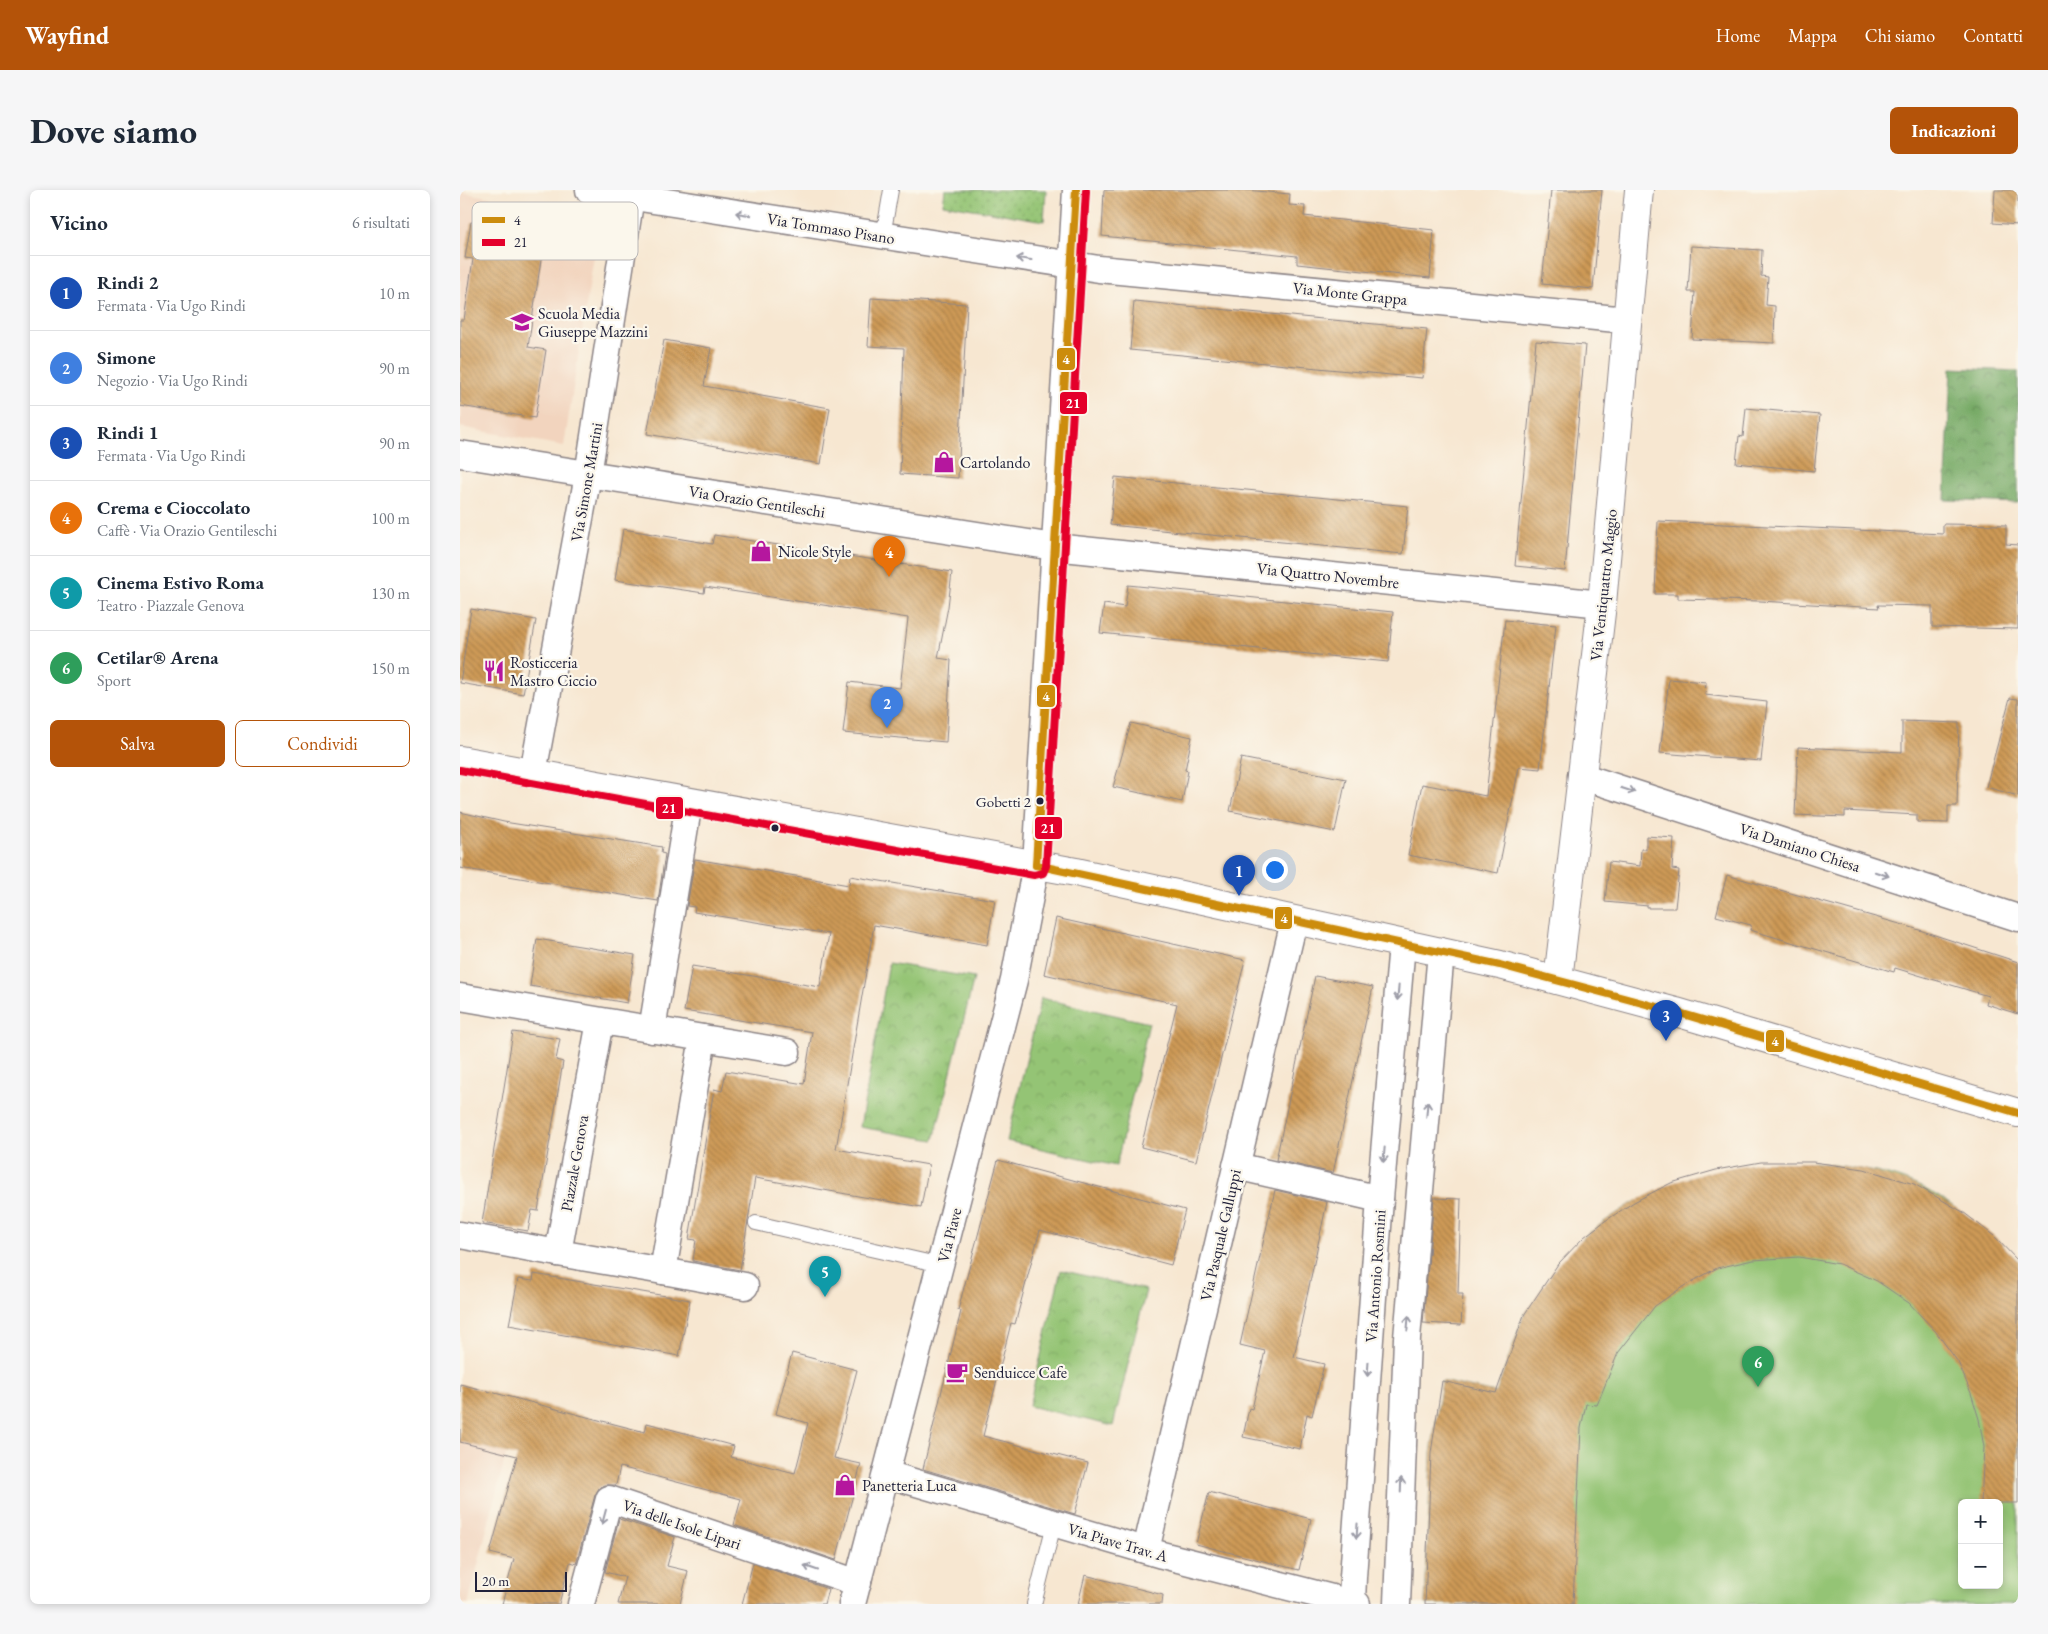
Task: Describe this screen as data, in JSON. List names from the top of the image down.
{
  "streets": {
    "street": [
      "Via Tommaso Pisano",
      "Via Monte Grappa",
      "Via Simone Martini",
      "Via Orazio Gentileschi",
      "Via Quattro Novembre",
      "Via Ventiquattro Maggio",
      "Via Damiano Chiesa",
      "Piazzale Genova",
      "Via Piave",
      "Via Pasquale Galluppi",
      "Via Antonio Rosmini",
      "Via delle Isole Lipari",
      "Via Piave Trav. A"
    ]
  },
  "crossings": [
    ["Via Tommaso Pisano", "Via Monte Grappa"],
    ["Via Tommaso Pisano", "Via Piave"],
    ["Via Monte Grappa", "Via Ventiquattro Maggio"],
    ["Via Monte Grappa", "Via Piave"],
    ["Via Simone Martini", "Via Orazio Gentileschi"],
    ["Via Orazio Gentileschi", "Via Quattro Novembre"],
    ["Via Orazio Gentileschi", "Via Piave"],
    ["Via Quattro Novembre", "Via Ventiquattro Maggio"],
    ["Via Quattro Novembre", "Via Piave"],
    ["Via Ventiquattro Maggio", "Via Damiano Chiesa"],
    ["Via Piave", "Via delle Isole Lipari"],
    ["Via Piave", "Via Piave Trav. A"],
    ["Via Pasquale Galluppi", "Via Piave Trav. A"],
    ["Via Antonio Rosmini", "Via Piave Trav. A"]
  ],
  "one_way": ["Via Tommaso Pisano"],
  "places": {
    "school or university": ["Scuola Media Giuseppe Mazzini"],
    "shop": ["Cartolando", "Nicole Style", "Panetteria Luca"],
    "restaurant": ["Rosticceria Mastro Ciccio"],
    "other": ["Gobetti 2"],
    "cafe": ["Senduicce Cafe"]
  },
  "lines": ["transit line 4", "transit line 21"],
  "legend": ["4", "21"],
  "scale_bar": "20 m",
  "page": {
    "header": "Wayfind",
    "nav": [
      "Home",
      "Mappa",
      "Chi siamo",
      "Contatti"
    ],
    "buttons": [
      "Indicazioni",
      ["Salva", "Condividi"]
    ],
    "title": "Dove siamo",
    "heading": ["Vicino", "6 risultati"],
    "list": [
      {
        "mark": "1",
        "name": "Rindi 2",
        "note": "Fermata · Via Ugo Rindi",
        "value": "10 m"
      },
      {
        "mark": "2",
        "name": "Simone",
        "note": "Negozio · Via Ugo Rindi",
        "value": "90 m"
      },
      {
        "mark": "3",
        "name": "Rindi 1",
        "note": "Fermata · Via Ugo Rindi",
        "value": "90 m"
      },
      {
        "mark": "4",
        "name": "Crema e Cioccolato",
        "note": "Caffè · Via Orazio Gentileschi",
        "value": "100 m"
      },
      {
        "mark": "5",
        "name": "Cinema Estivo Roma",
        "note": "Teatro · Piazzale Genova",
        "value": "130 m"
      },
      {
        "mark": "6",
        "name": "Cetilar® Arena",
        "note": "Sport",
        "value": "150 m"
      }
    ],
    "pins": [
      "4",
      "2",
      "1",
      "3",
      "5",
      "6"
    ],
    "map_buttons": ["+", "−"],
    "scale": "20 m"
  }
}
